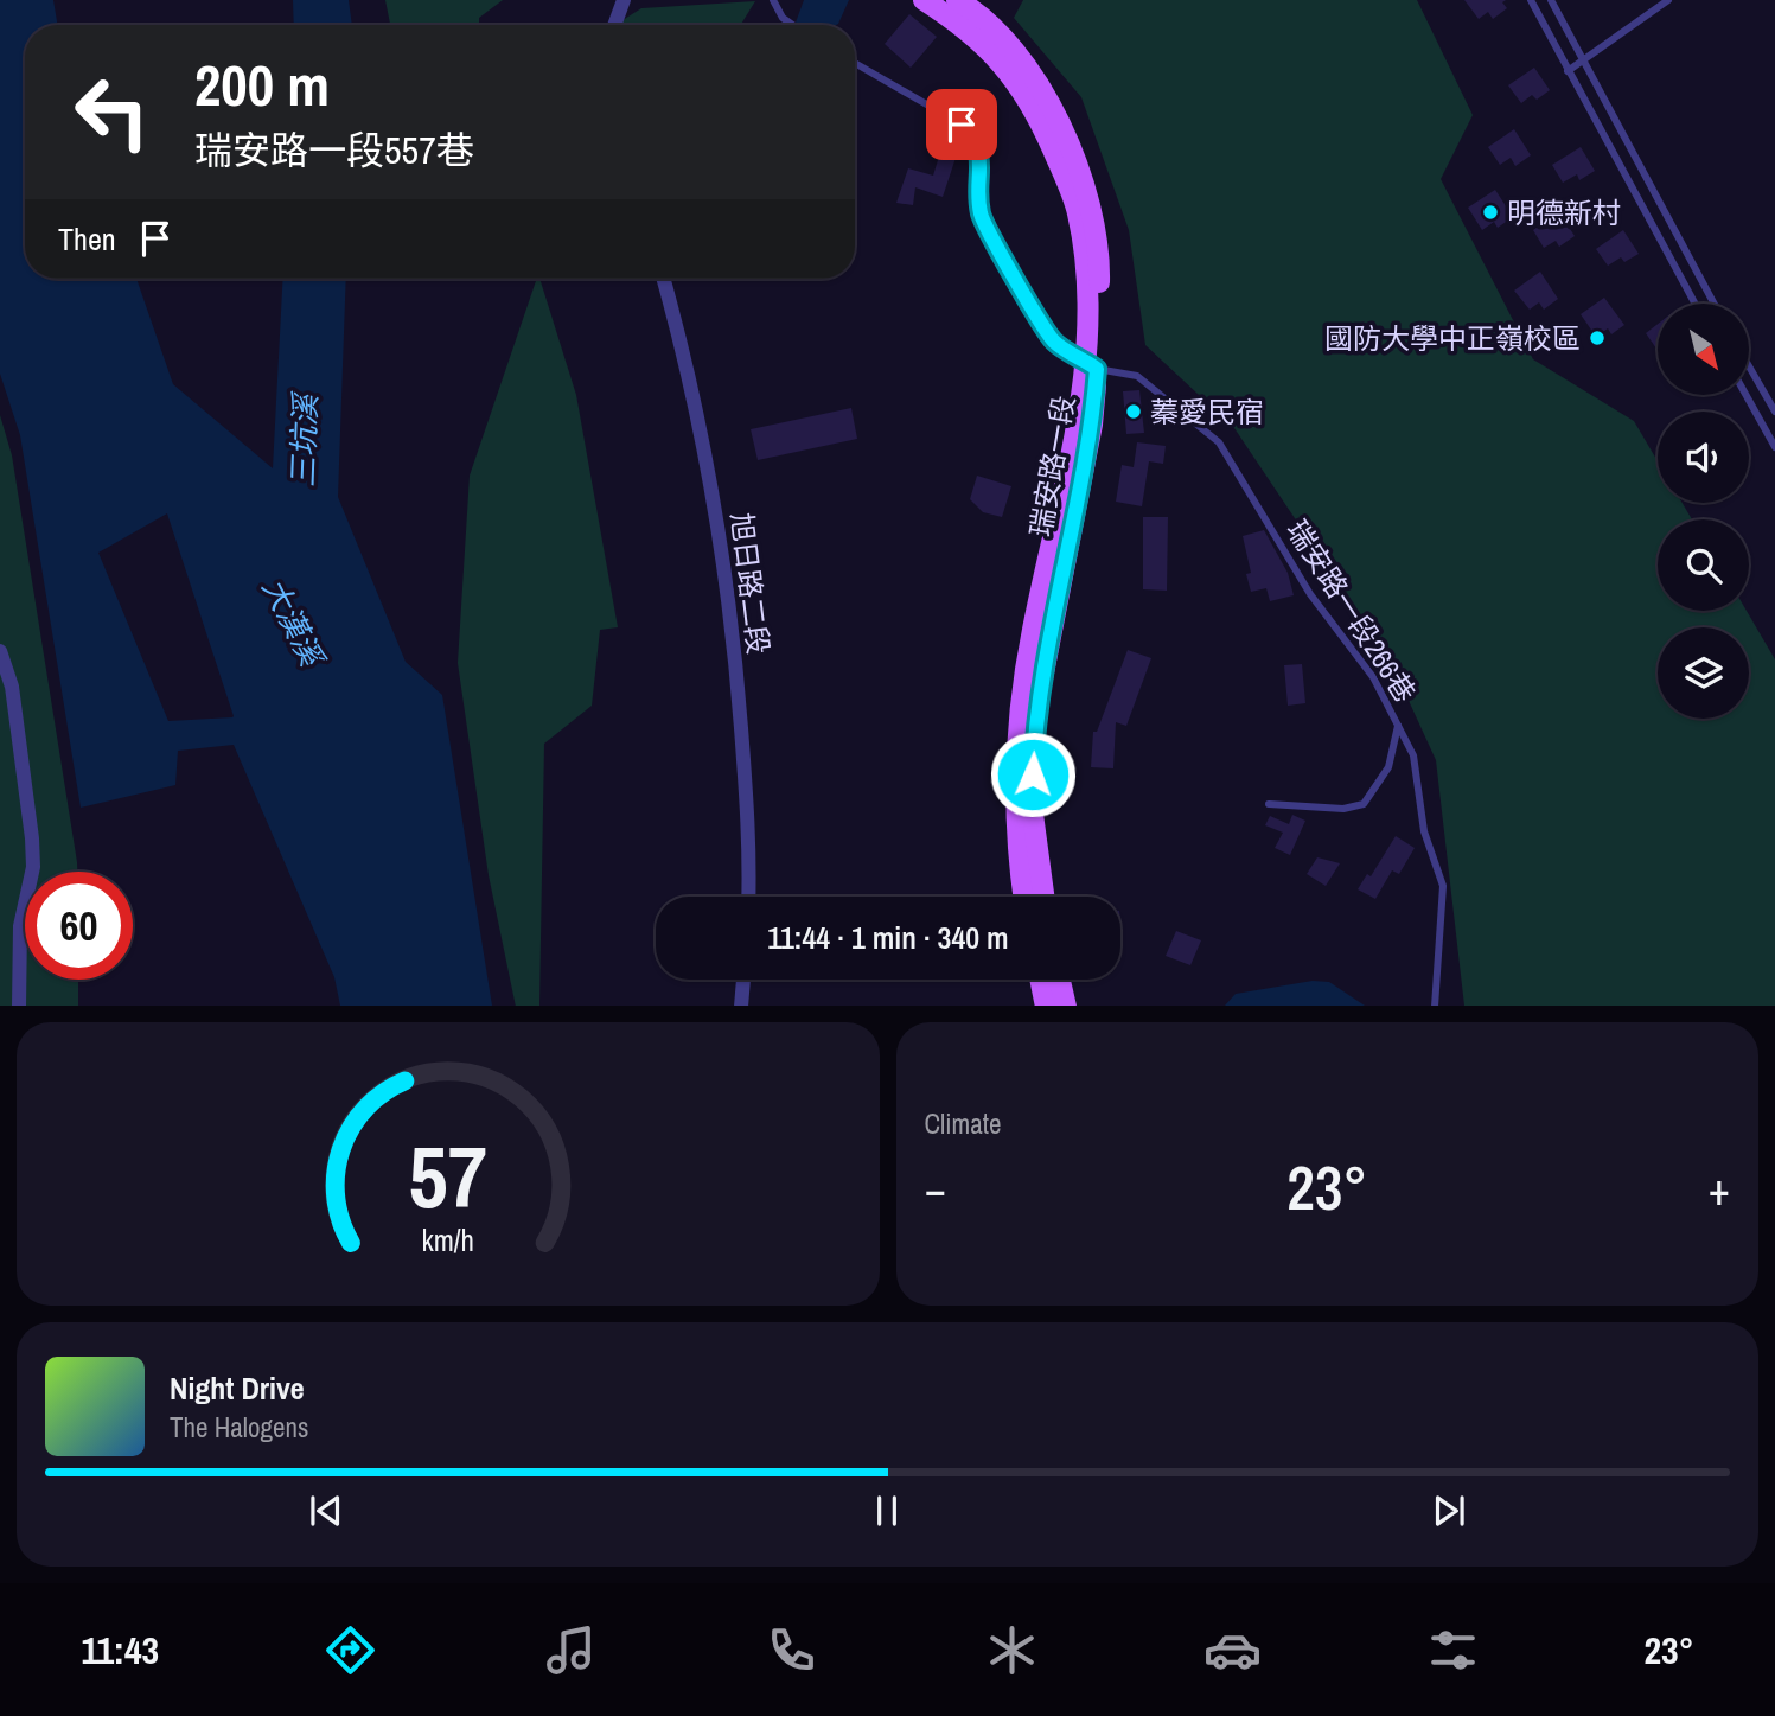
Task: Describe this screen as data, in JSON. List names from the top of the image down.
{
  "streets": {
    "main road": ["瑞安路一段"],
    "street": ["旭日路二段"],
    "lane": ["瑞安路一段266巷"]
  },
  "crossings": [
    ["瑞安路一段", "瑞安路一段266巷"]
  ],
  "water": ["三坑溪", "大漢溪"],
  "places": ["明德新村", "國防大學中正嶺校區", "蓁愛民宿"],
  "north": "bottom right",
  "page": {
    "turn": ["200 m", "瑞安路一段557巷"],
    "then": "Then",
    "limit": "60",
    "trip": "11:44 · 1 min · 340 m",
    "tile": "Climate",
    "heat": ["−", "23°", "+"],
    "song": ["Night Drive", "The Halogens"],
    "tabs": ["11:43", "23°"],
    "gauge": ["57", "km/h"]
  }
}
